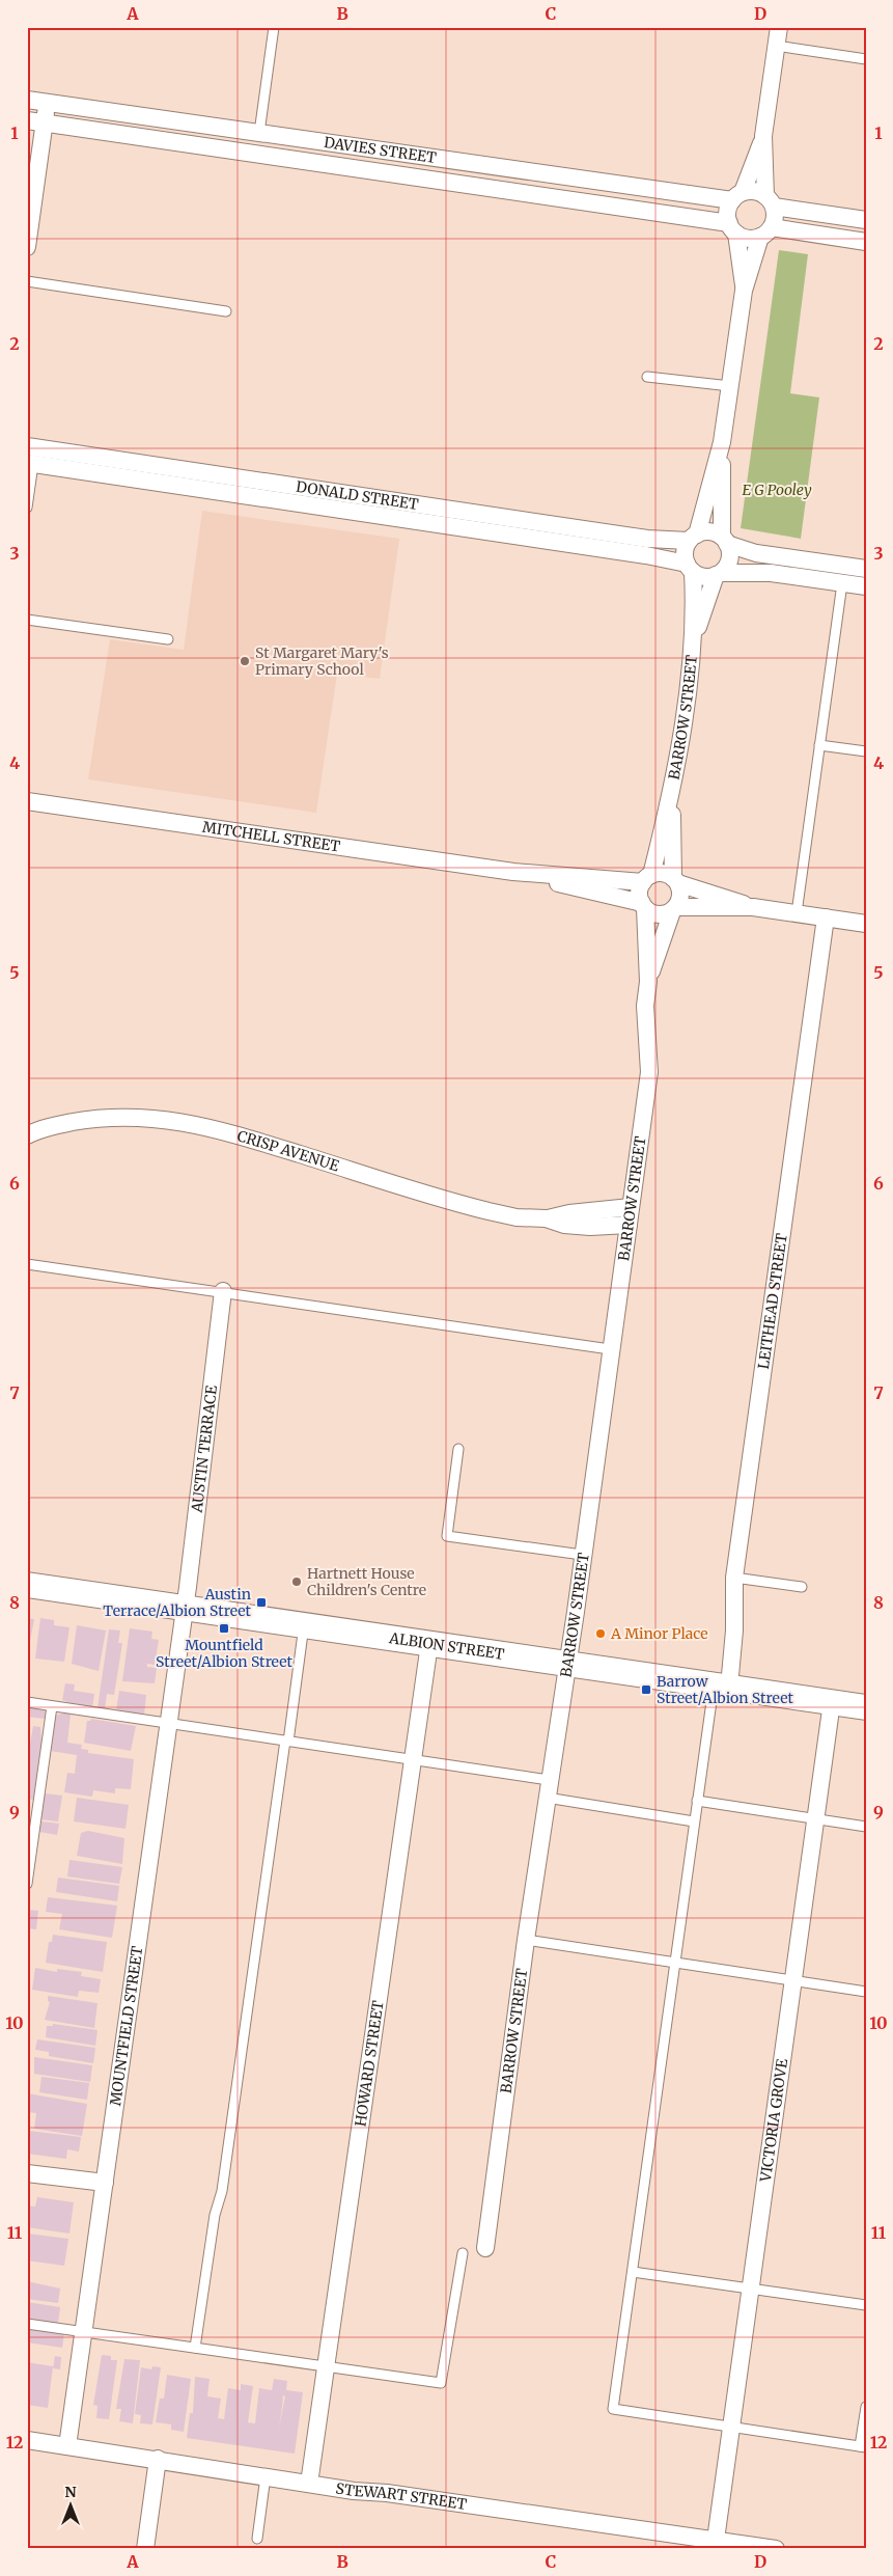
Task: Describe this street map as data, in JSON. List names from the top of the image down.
{
  "streets": {
    "street": [
      "DAVIES STREET",
      "DONALD STREET",
      "BARROW STREET",
      "MITCHELL STREET",
      "CRISP AVENUE",
      "LEITHEAD STREET",
      "AUSTIN TERRACE",
      "ALBION STREET",
      "MOUNTFIELD STREET",
      "HOWARD STREET",
      "VICTORIA GROVE",
      "STEWART STREET"
    ]
  },
  "crossings": [
    ["DONALD STREET", "BARROW STREET"],
    ["BARROW STREET", "MITCHELL STREET"],
    ["BARROW STREET", "CRISP AVENUE"],
    ["BARROW STREET", "ALBION STREET"],
    ["LEITHEAD STREET", "ALBION STREET"],
    ["AUSTIN TERRACE", "ALBION STREET"],
    ["AUSTIN TERRACE", "MOUNTFIELD STREET"],
    ["ALBION STREET", "MOUNTFIELD STREET"],
    ["ALBION STREET", "HOWARD STREET"],
    ["ALBION STREET", "VICTORIA GROVE"],
    ["MOUNTFIELD STREET", "STEWART STREET"],
    ["HOWARD STREET", "STEWART STREET"],
    ["VICTORIA GROVE", "STEWART STREET"]
  ],
  "parks": ["E G Pooley"],
  "places": {
    "other": ["St Margaret Mary's Primary School", "Hartnett House Children's Centre", "A Minor Place"],
    "transit": ["Austin Terrace/Albion Street", "Mountfield Street/Albion Street", "Barrow Street/Albion Street"]
  },
  "north": "top",
  "grid": {
    "columns": [
      "A",
      "B",
      "C",
      "D"
    ],
    "rows": [
      "1",
      "2",
      "3",
      "4",
      "5",
      "6",
      "7",
      "8",
      "9",
      "10",
      "11",
      "12"
    ]
  }
}
